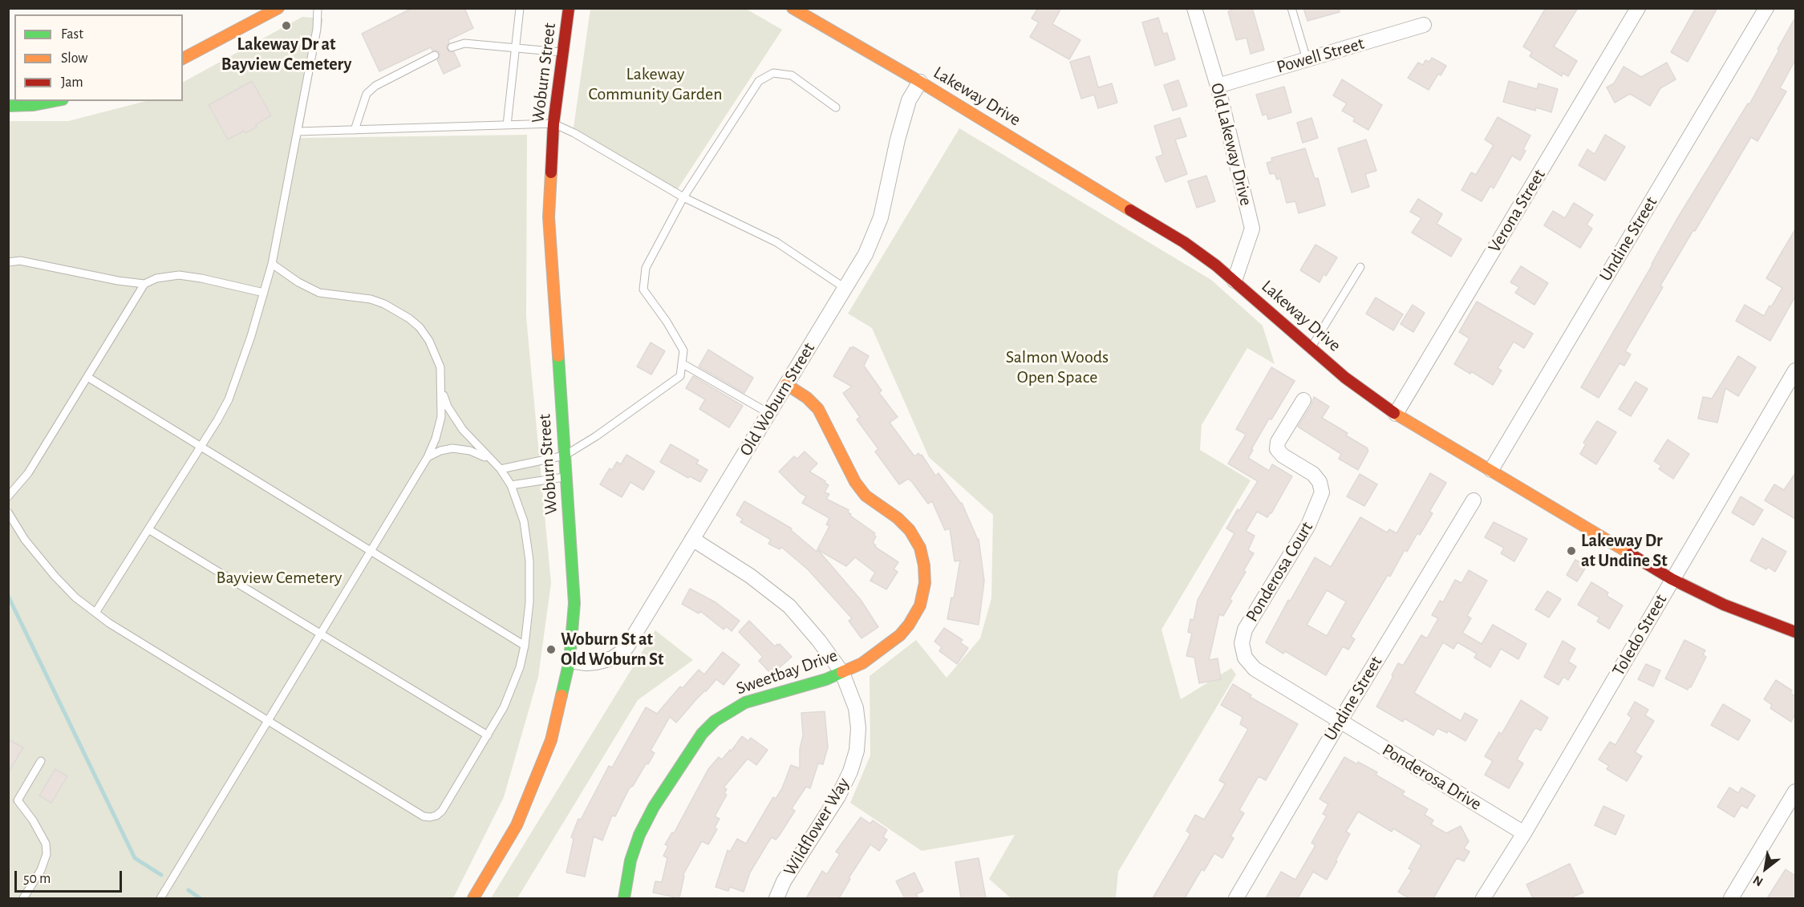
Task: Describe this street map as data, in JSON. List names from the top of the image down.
{
  "streets": {
    "street": [
      "Powell Street",
      "Woburn Street",
      "Lakeway Drive",
      "Old Lakeway Drive",
      "Verona Street",
      "Undine Street",
      "Old Woburn Street",
      "Ponderosa Court",
      "Toledo Street",
      "Sweetbay Drive",
      "Ponderosa Drive",
      "Wildflower Way"
    ]
  },
  "crossings": [
    ["Powell Street", "Old Lakeway Drive"],
    ["Woburn Street", "Old Woburn Street"],
    ["Lakeway Drive", "Old Lakeway Drive"],
    ["Lakeway Drive", "Verona Street"],
    ["Lakeway Drive", "Undine Street"],
    ["Lakeway Drive", "Old Woburn Street"],
    ["Lakeway Drive", "Toledo Street"],
    ["Undine Street", "Ponderosa Court"],
    ["Undine Street", "Ponderosa Drive"],
    ["Old Woburn Street", "Sweetbay Drive"],
    ["Old Woburn Street", "Wildflower Way"],
    ["Ponderosa Court", "Ponderosa Drive"],
    ["Toledo Street", "Ponderosa Drive"],
    ["Sweetbay Drive", "Wildflower Way"]
  ],
  "parks": ["Lakeway Community Garden", "Salmon Woods Open Space", "Bayview Cemetery"],
  "places": ["Lakeway Dr at Bayview Cemetery", "Lakeway Dr at Undine St", "Woburn St at Old Woburn St"],
  "legend": ["Fast", "Slow", "Jam"],
  "scale_bar": "50 m",
  "north": "bottom left"
}
